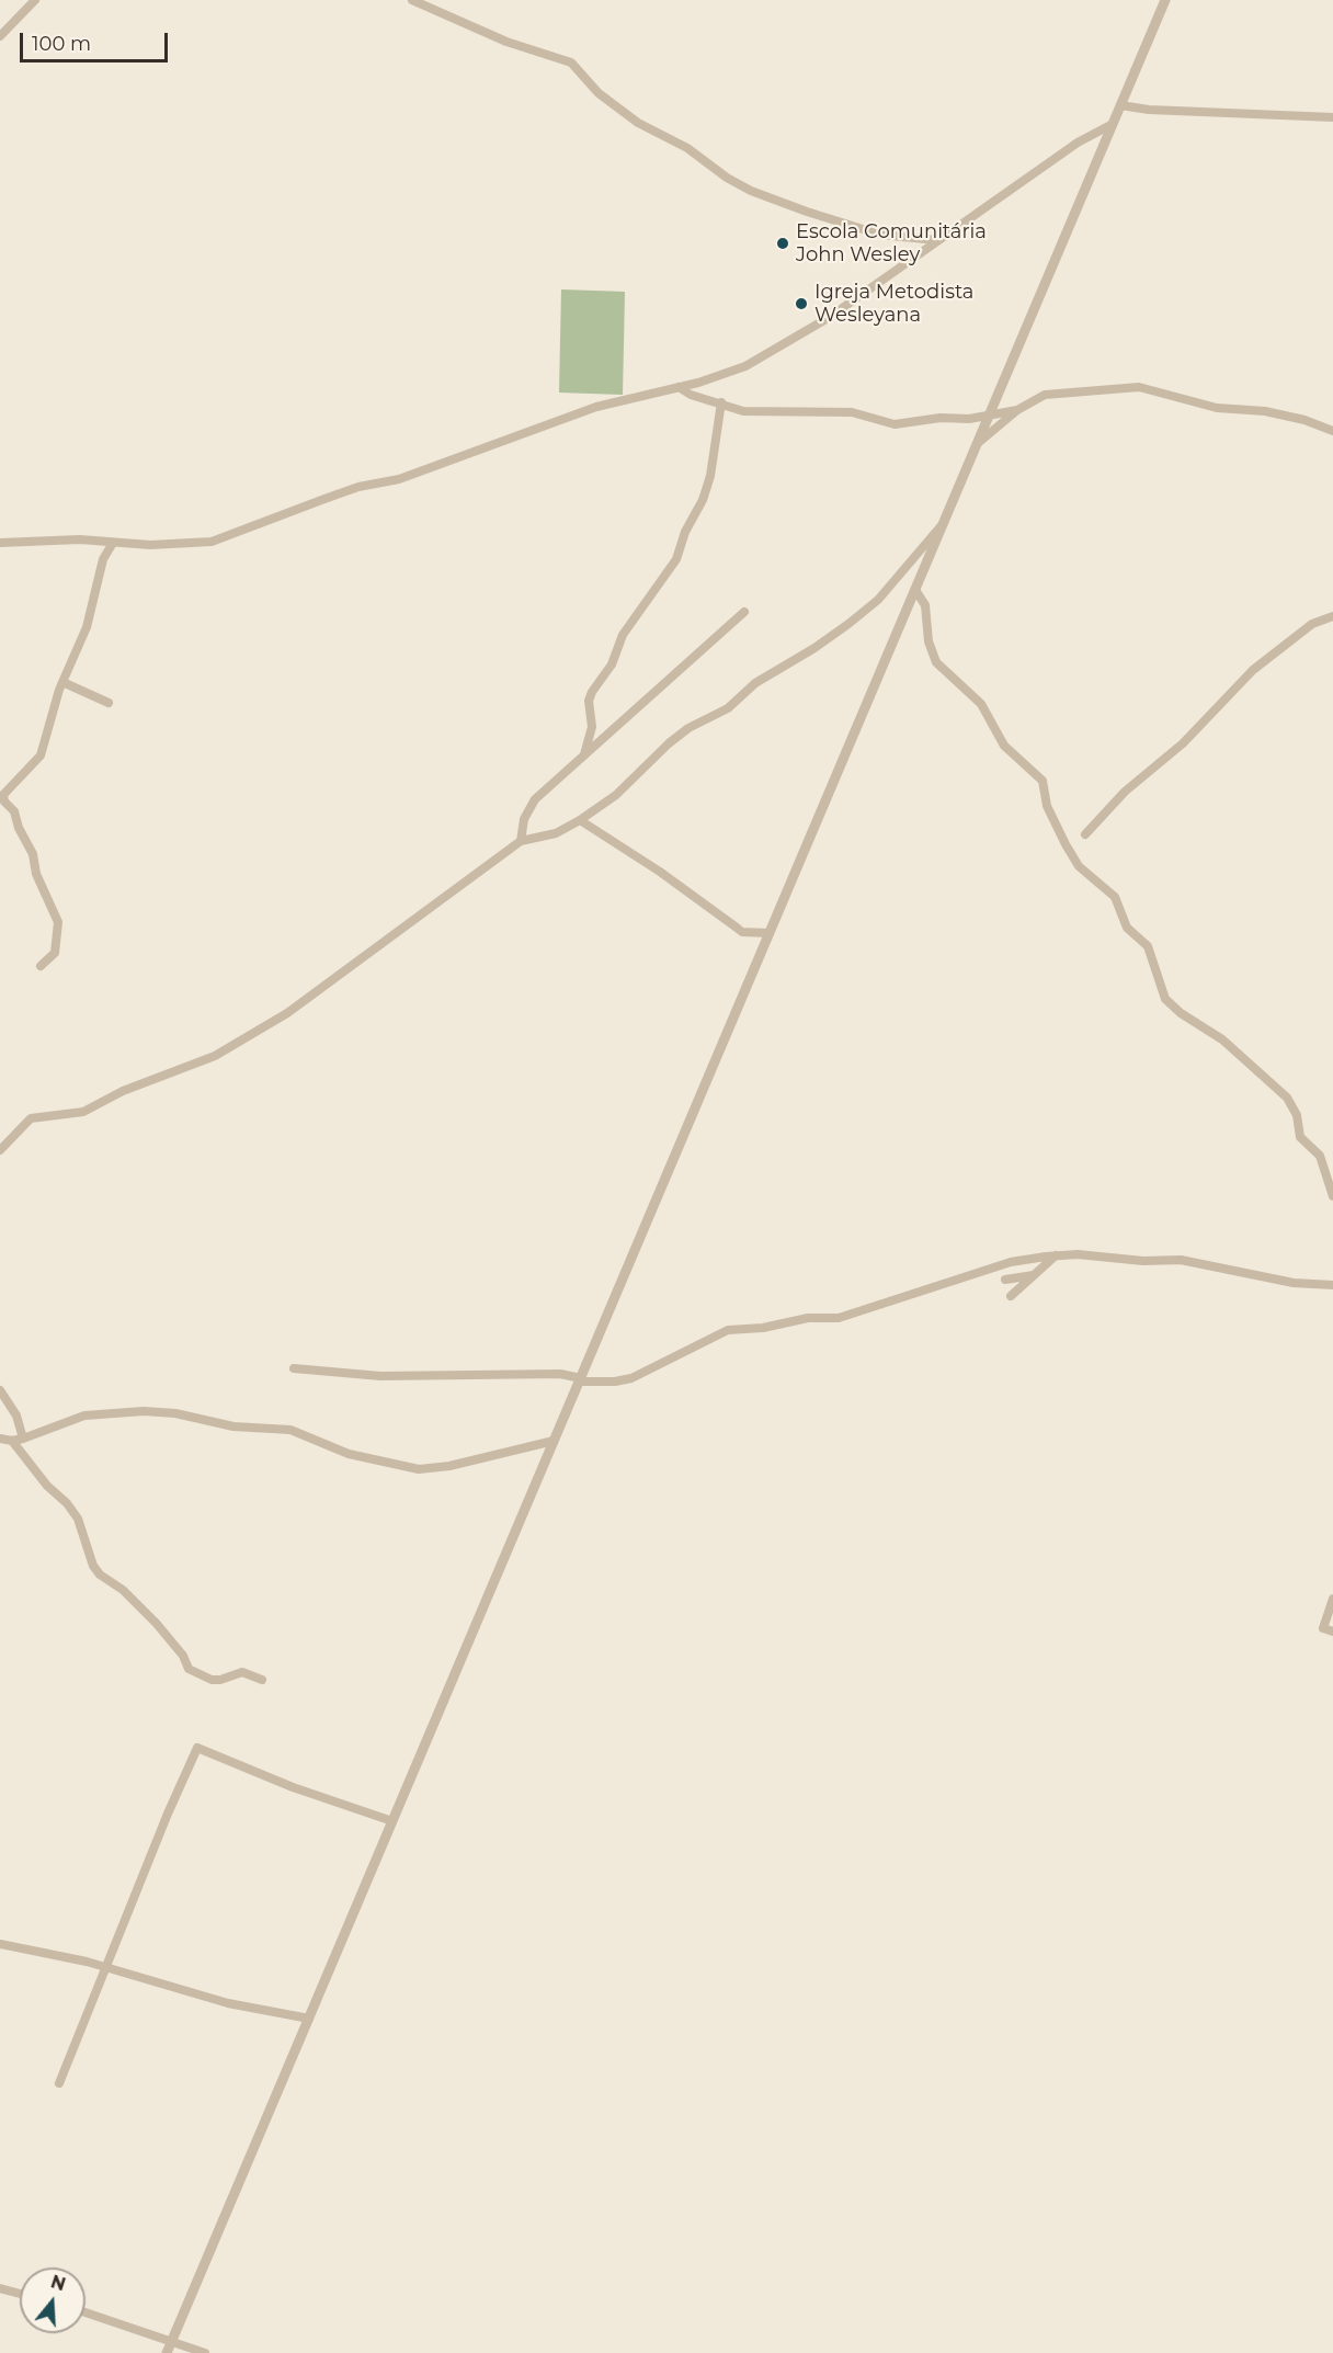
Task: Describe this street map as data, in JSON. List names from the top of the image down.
{
  "places": ["Escola Comunitária John Wesley", "Igreja Metodista Wesleyana"],
  "scale_bar": "100 m",
  "north": "top"
}
